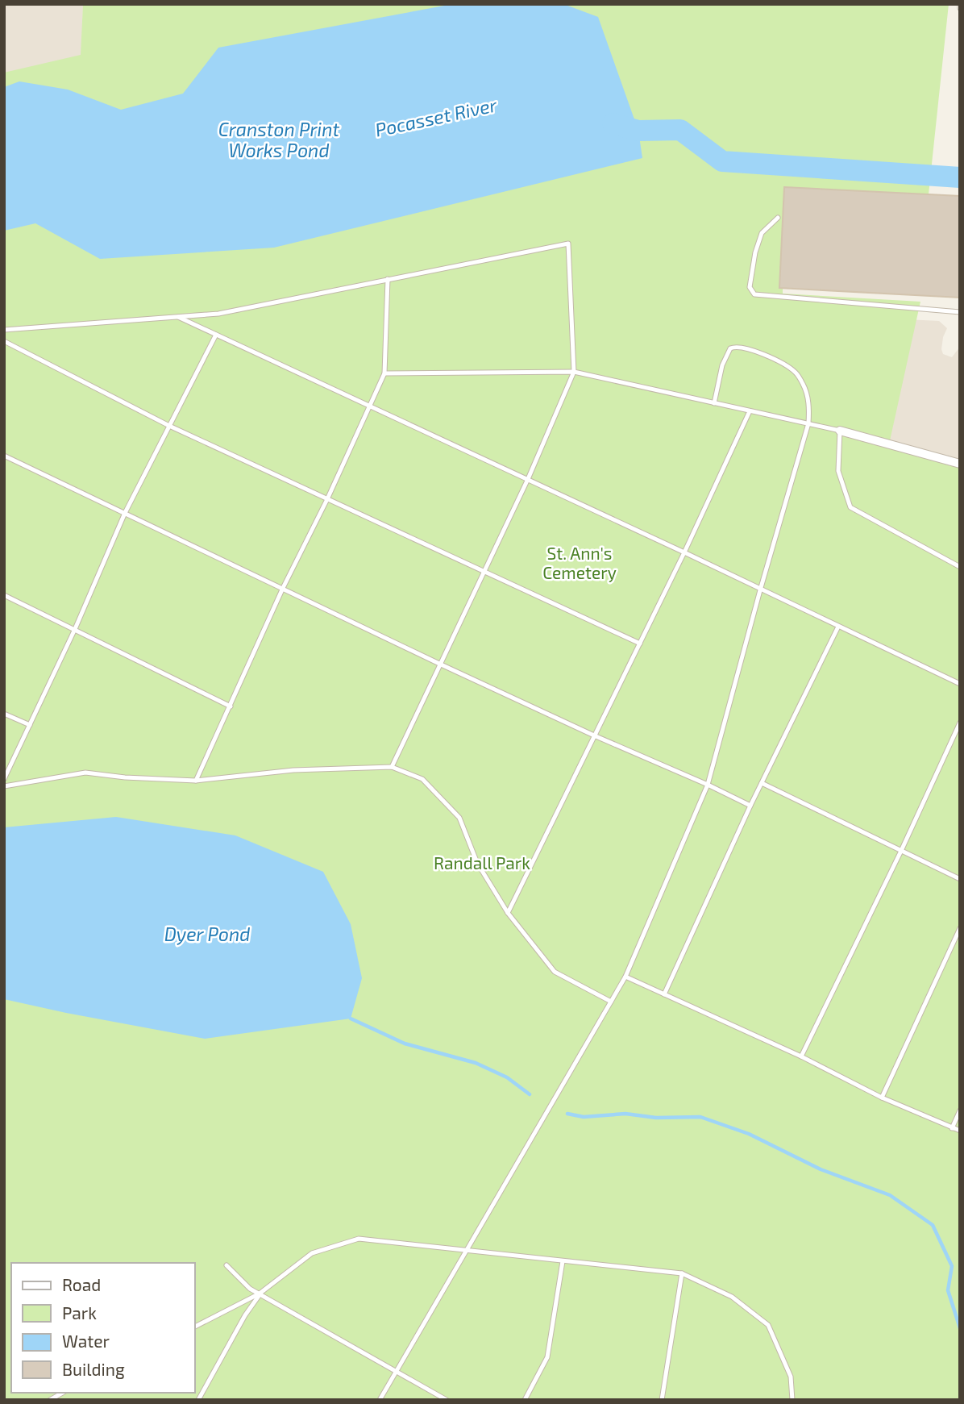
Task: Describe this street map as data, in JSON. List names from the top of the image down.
{
  "water": ["Pocasset River", "Cranston Print Works Pond", "Dyer Pond"],
  "parks": ["St. Ann's Cemetery", "Randall Park"],
  "legend": [
    "Road",
    "Park",
    "Water",
    "Building"
  ]
}
